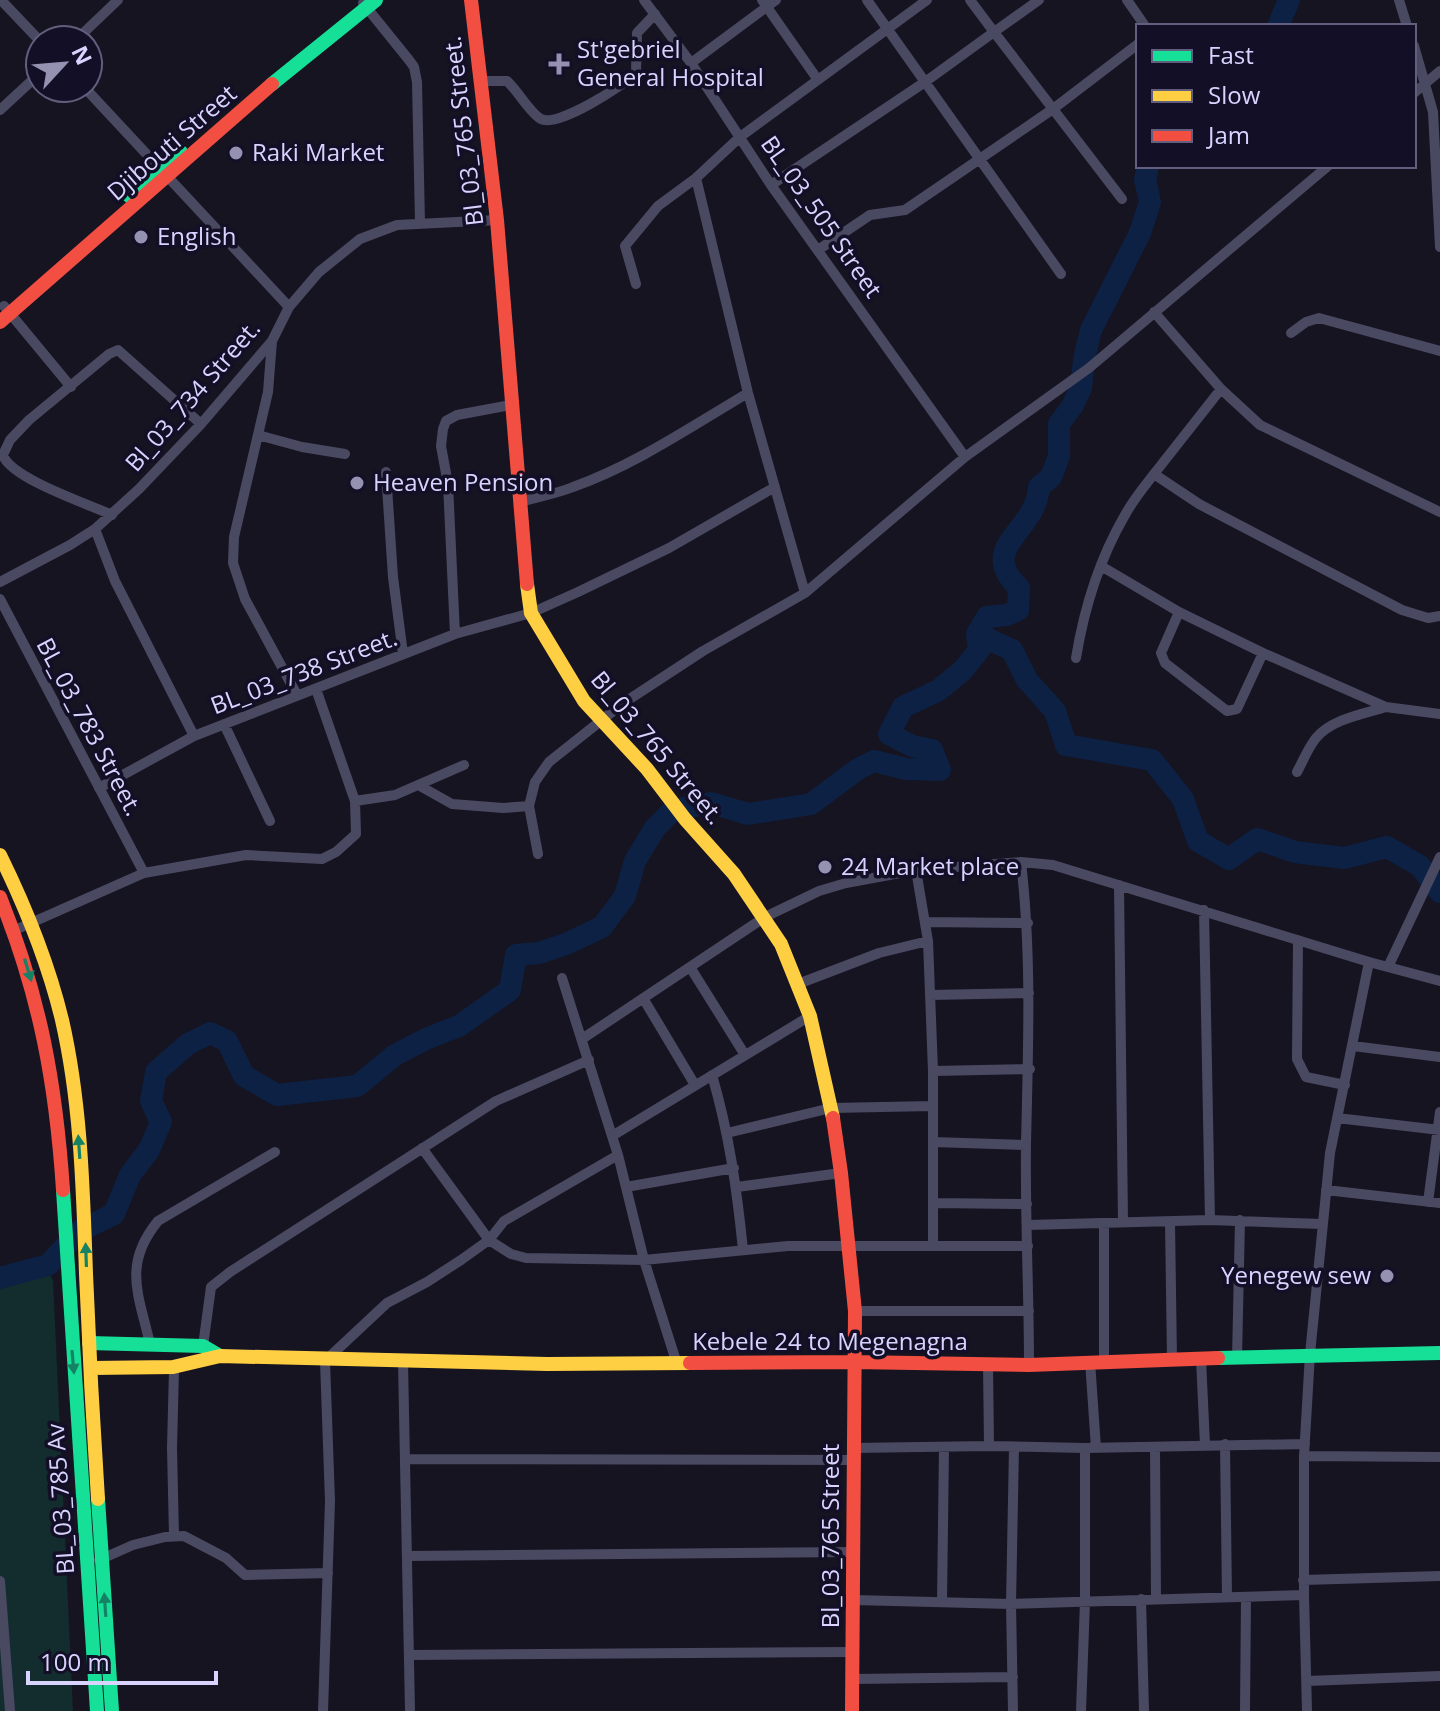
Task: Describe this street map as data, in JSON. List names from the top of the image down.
{
  "streets": {
    "main road": [
      "Bl_03_765 Street.",
      "Djibouti Street",
      "Kebele 24 to Megenagna",
      "BL_03_785 Av",
      "Bl_03_765 Street"
    ],
    "street": [
      "BL_03_505 Street",
      "Bl_03_734 Street.",
      "BL_03_738 Street.",
      "BL_03_783 Street."
    ]
  },
  "crossings": [
    ["Bl_03_765 Street.", "Bl_03_734 Street."],
    ["Bl_03_765 Street.", "BL_03_738 Street."],
    ["Bl_03_765 Street.", "Kebele 24 to Megenagna"],
    ["Bl_03_765 Street.", "Bl_03_765 Street"],
    ["BL_03_738 Street.", "BL_03_783 Street."],
    ["Kebele 24 to Megenagna", "Bl_03_765 Street"]
  ],
  "places": {
    "health": ["St'gebriel General Hospital"],
    "other": [
      "Raki Market",
      "English",
      "Heaven Pension",
      "24 Market place",
      "Yenegew sew"
    ]
  },
  "legend": ["Fast", "Slow", "Jam"],
  "scale_bar": "100 m",
  "north": "top right"
}
